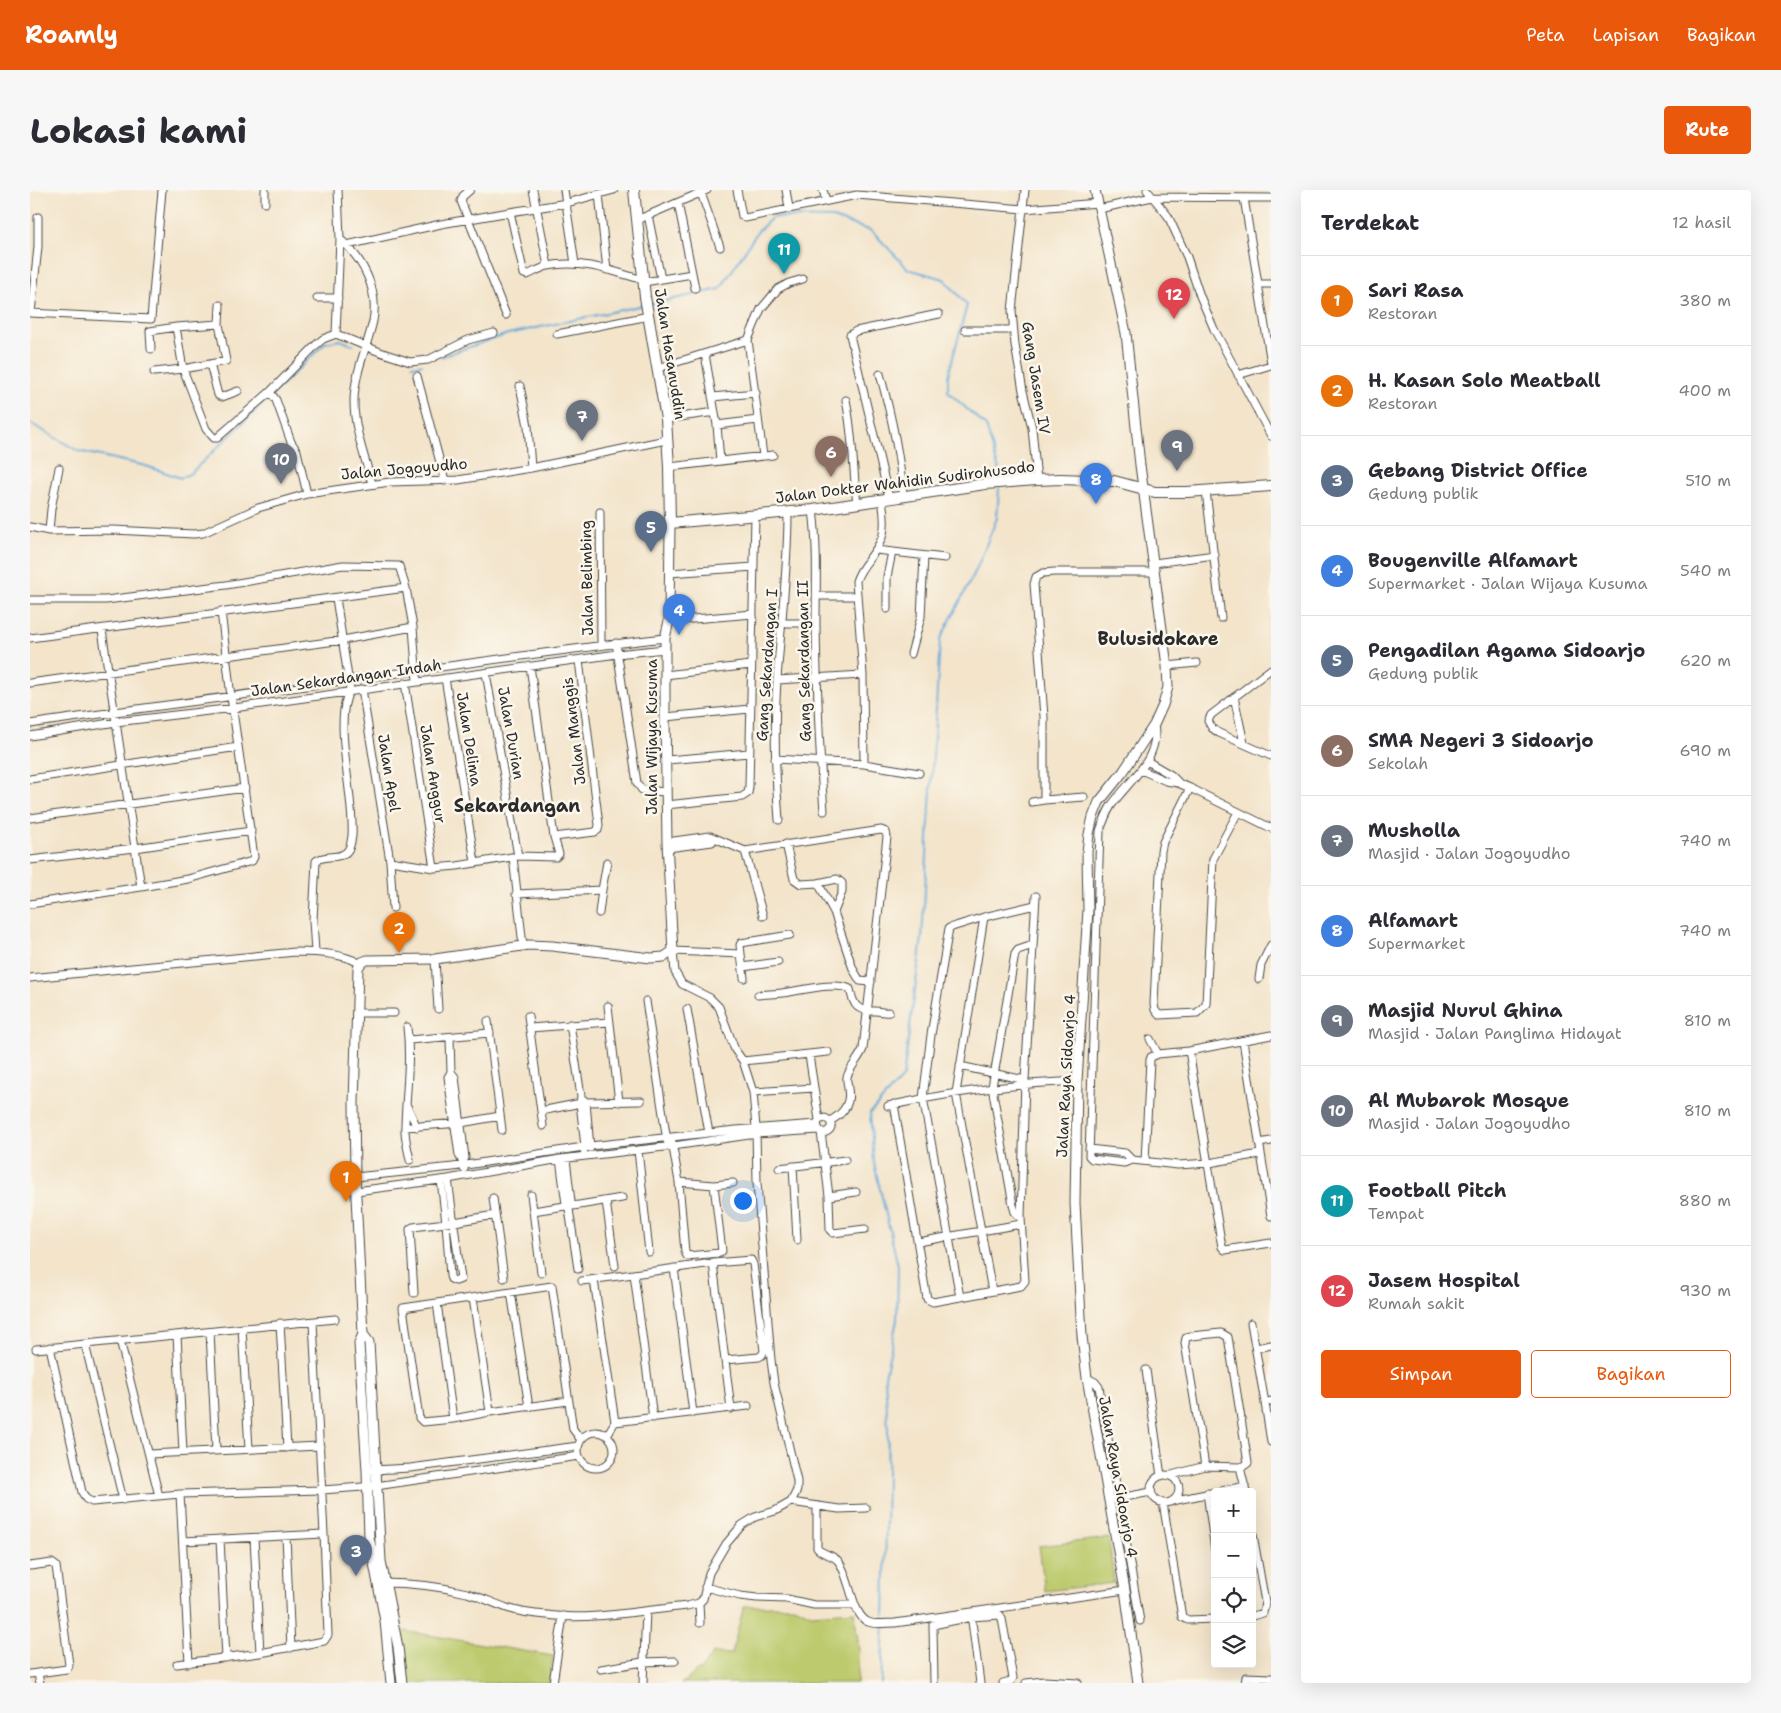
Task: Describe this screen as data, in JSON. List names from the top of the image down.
{
  "streets": {
    "main road": ["Jalan Hasanuddin", "Jalan Dokter Wahidin Sudirohusodo"],
    "street": [
      "Gang Jasem IV",
      "Jalan Jogoyudho",
      "Jalan Belimbing",
      "Gang Sekardangan II",
      "Gang Sekardangan I",
      "Jalan Sekardangan Indah",
      "Jalan Manggis",
      "Jalan Durian",
      "Jalan Wijaya Kusuma",
      "Jalan Delima",
      "Jalan Apel",
      "Jalan Anggur",
      "Jalan Raya Sidoarjo 4"
    ]
  },
  "crossings": [
    ["Jalan Hasanuddin", "Jalan Jogoyudho"],
    ["Jalan Hasanuddin", "Jalan Dokter Wahidin Sudirohusodo"],
    ["Jalan Hasanuddin", "Jalan Wijaya Kusuma"],
    ["Gang Jasem IV", "Jalan Dokter Wahidin Sudirohusodo"],
    ["Jalan Dokter Wahidin Sudirohusodo", "Gang Sekardangan II"],
    ["Jalan Dokter Wahidin Sudirohusodo", "Gang Sekardangan I"],
    ["Jalan Dokter Wahidin Sudirohusodo", "Jalan Wijaya Kusuma"],
    ["Jalan Dokter Wahidin Sudirohusodo", "Jalan Raya Sidoarjo 4"],
    ["Jalan Belimbing", "Jalan Sekardangan Indah"],
    ["Jalan Sekardangan Indah", "Jalan Manggis"],
    ["Jalan Sekardangan Indah", "Jalan Durian"],
    ["Jalan Sekardangan Indah", "Jalan Wijaya Kusuma"],
    ["Jalan Sekardangan Indah", "Jalan Delima"],
    ["Jalan Sekardangan Indah", "Jalan Apel"],
    ["Jalan Sekardangan Indah", "Jalan Anggur"]
  ],
  "districts": ["Bulusidokare", "Sekardangan"],
  "page": {
    "header": "Roamly",
    "nav": ["Peta", "Lapisan", "Bagikan"],
    "buttons": [
      "Rute",
      ["Simpan", "Bagikan"]
    ],
    "title": "Lokasi kami",
    "heading": ["Terdekat", "12 hasil"],
    "pins": [
      "11",
      "12",
      "7",
      "9",
      "6",
      "10",
      "8",
      "5",
      "4",
      "2",
      "1",
      "3"
    ],
    "list": [
      {
        "mark": "1",
        "name": "Sari Rasa",
        "note": "Restoran",
        "value": "380 m"
      },
      {
        "mark": "2",
        "name": "H. Kasan Solo Meatball",
        "note": "Restoran",
        "value": "400 m"
      },
      {
        "mark": "3",
        "name": "Gebang District Office",
        "note": "Gedung publik",
        "value": "510 m"
      },
      {
        "mark": "4",
        "name": "Bougenville Alfamart",
        "note": "Supermarket · Jalan Wijaya Kusuma",
        "value": "540 m"
      },
      {
        "mark": "5",
        "name": "Pengadilan Agama Sidoarjo",
        "note": "Gedung publik",
        "value": "620 m"
      },
      {
        "mark": "6",
        "name": "SMA Negeri 3 Sidoarjo",
        "note": "Sekolah",
        "value": "690 m"
      },
      {
        "mark": "7",
        "name": "Musholla",
        "note": "Masjid · Jalan Jogoyudho",
        "value": "740 m"
      },
      {
        "mark": "8",
        "name": "Alfamart",
        "note": "Supermarket",
        "value": "740 m"
      },
      {
        "mark": "9",
        "name": "Masjid Nurul Ghina",
        "note": "Masjid · Jalan Panglima Hidayat",
        "value": "810 m"
      },
      {
        "mark": "10",
        "name": "Al Mubarok Mosque",
        "note": "Masjid · Jalan Jogoyudho",
        "value": "810 m"
      },
      {
        "mark": "11",
        "name": "Football Pitch",
        "note": "Tempat",
        "value": "880 m"
      },
      {
        "mark": "12",
        "name": "Jasem Hospital",
        "note": "Rumah sakit",
        "value": "930 m"
      }
    ],
    "map_buttons": ["+", "−"]
  }
}
